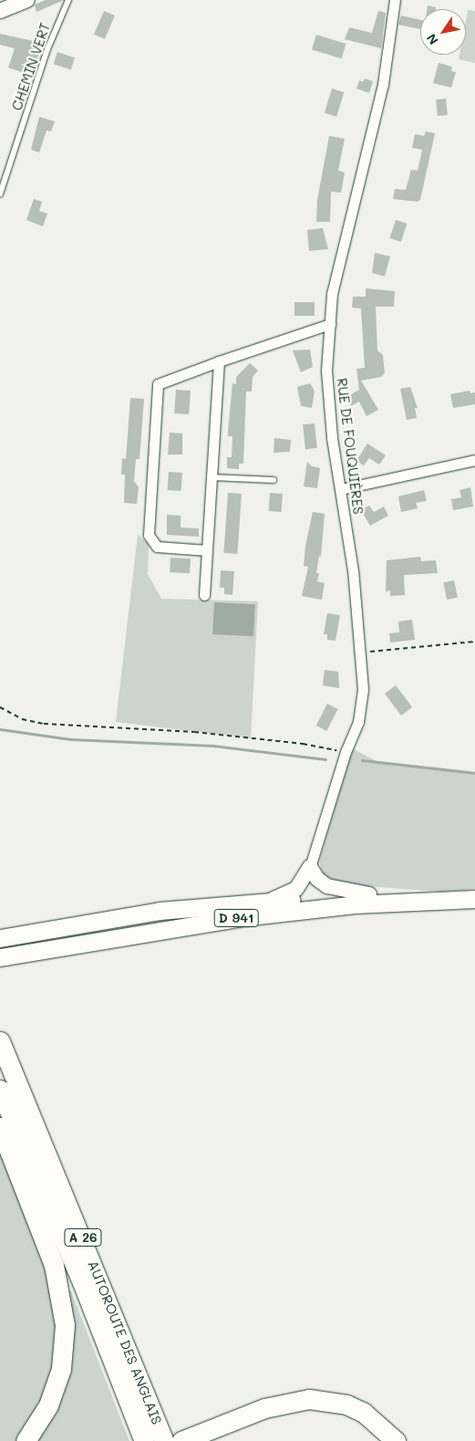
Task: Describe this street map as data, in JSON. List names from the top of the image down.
{
  "streets": {
    "highway": ["A 26", "AUTOROUTE DES ANGLAIS"],
    "main road": ["D 941"],
    "street": ["RUE DE FOUQUIÈRES"],
    "lane": ["CHEMIN VERT"]
  },
  "north": "bottom left"
}
